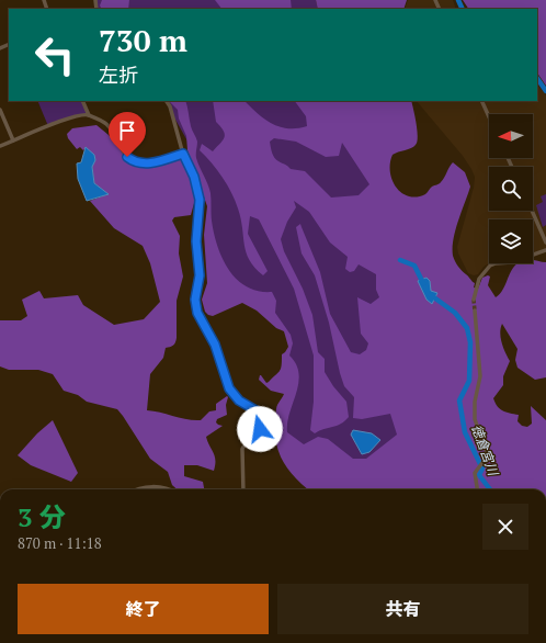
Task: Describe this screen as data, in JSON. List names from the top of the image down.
{
  "water": ["徳倉宮川"],
  "north": "left",
  "page": {
    "turn": ["730 m", "左折"],
    "heading": ["3 分", "870 m · 11:18"],
    "buttons": ["終了", "共有"]
  }
}
